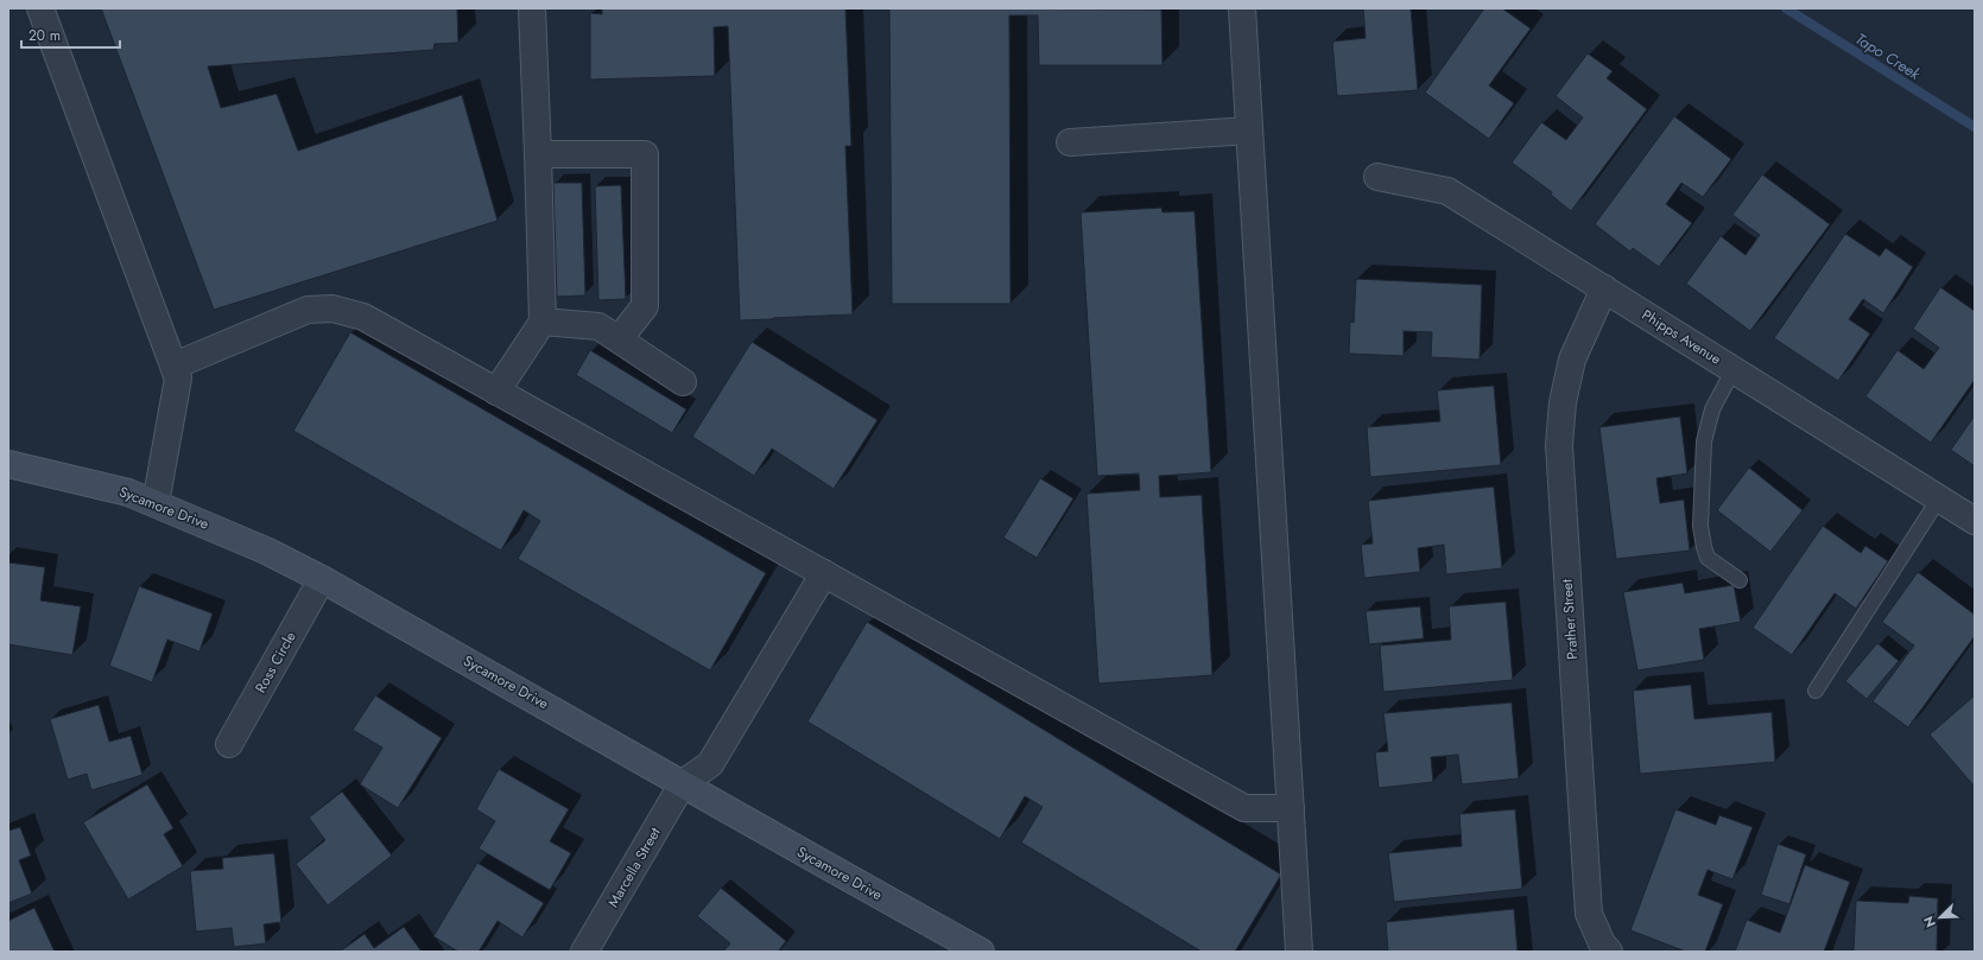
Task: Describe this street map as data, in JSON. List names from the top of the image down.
{
  "streets": {
    "main road": ["Sycamore Drive"],
    "street": [
      "Phipps Avenue",
      "Prather Street",
      "Ross Circle",
      "Marcella Street"
    ]
  },
  "crossings": [
    ["Phipps Avenue", "Prather Street"],
    ["Sycamore Drive", "Ross Circle"],
    ["Sycamore Drive", "Marcella Street"]
  ],
  "water": ["Tapo Creek"],
  "scale_bar": "20 m",
  "north": "bottom left"
}
